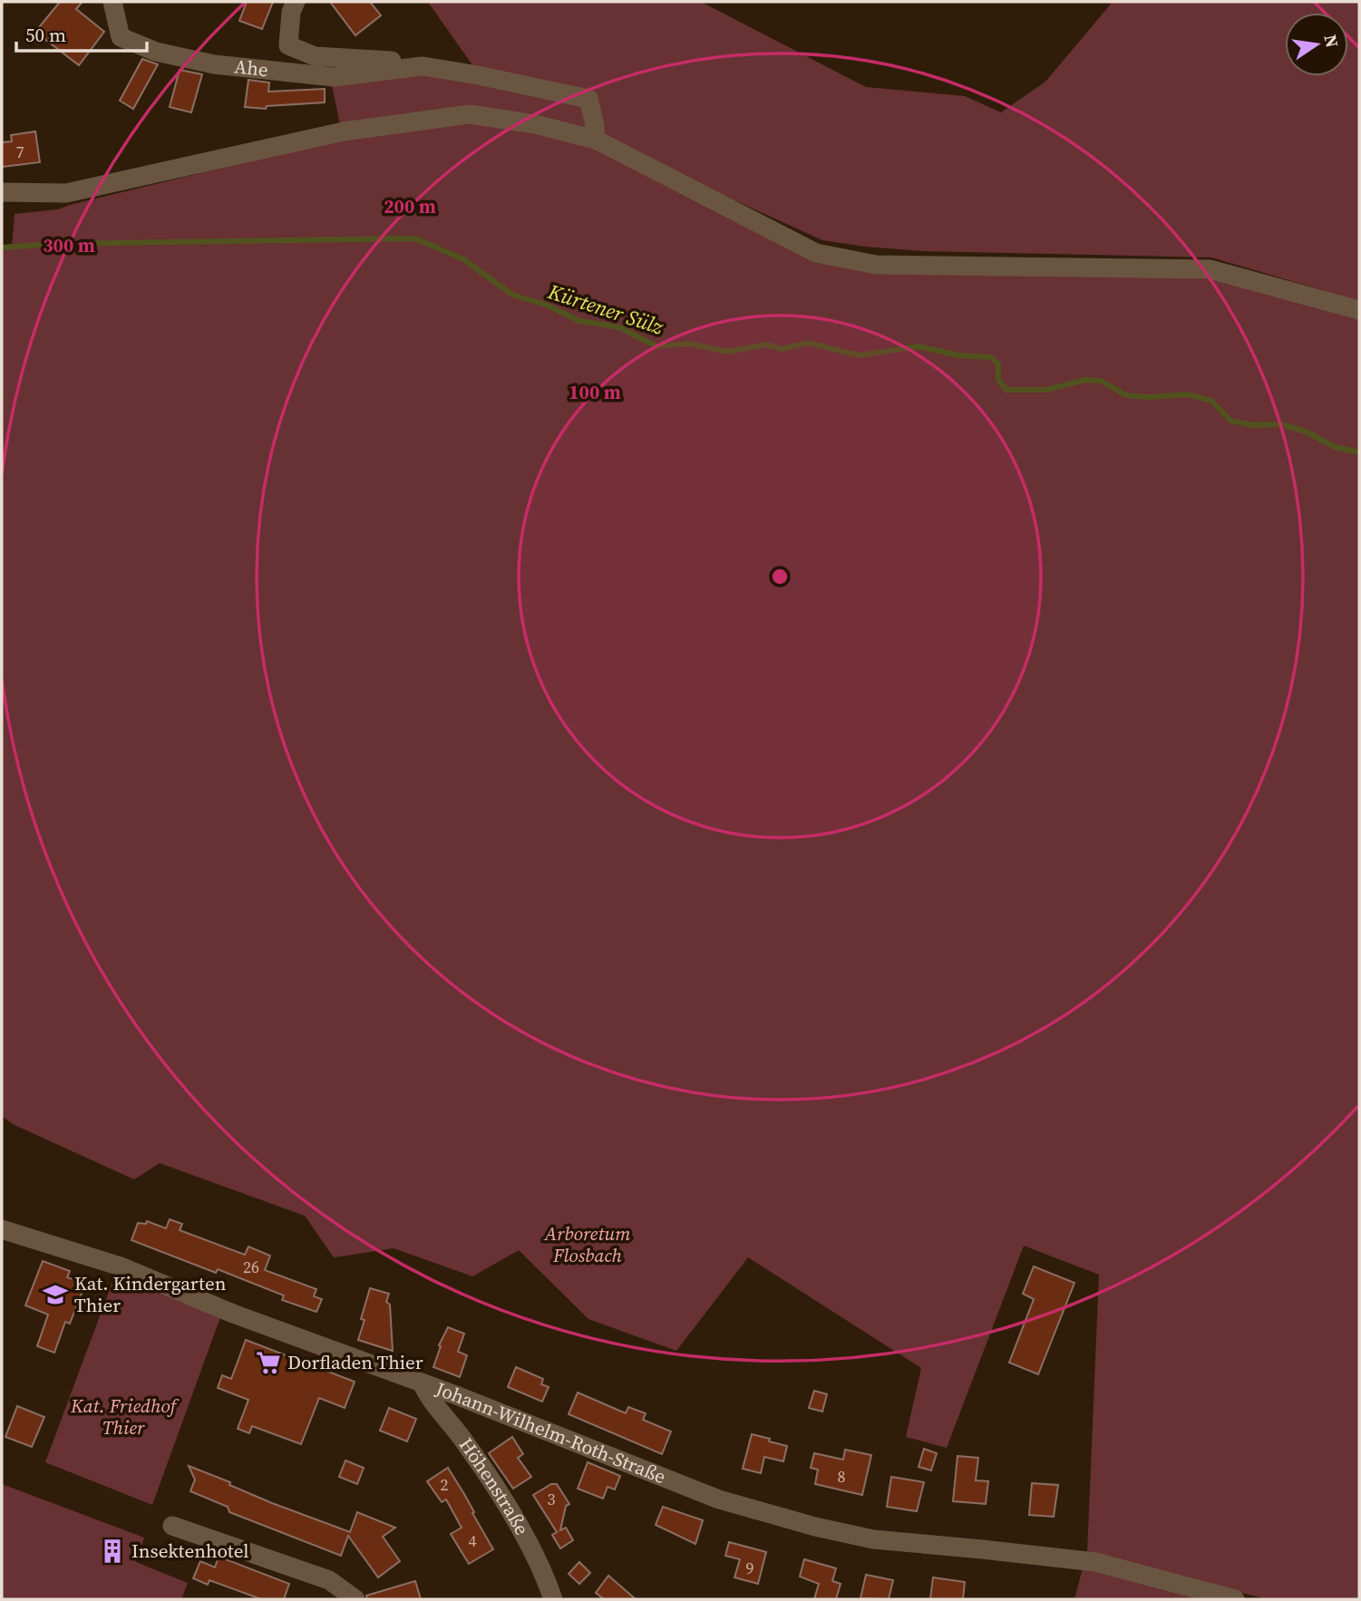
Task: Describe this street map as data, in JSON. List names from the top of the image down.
{
  "streets": {
    "street": ["Ahe", "Johann-Wilhelm-Roth-Straße", "Höhenstraße"]
  },
  "crossings": [
    ["Johann-Wilhelm-Roth-Straße", "Höhenstraße"]
  ],
  "water": ["Kürtener Sülz"],
  "parks": ["Arboretum Flosbach", "Kat. Friedhof Thier"],
  "places": {
    "school or university": ["Kat. Kindergarten Thier"],
    "supermarket": ["Dorfladen Thier"],
    "building": ["Insektenhotel"]
  },
  "house_numbers": [
    "7",
    "26",
    "8",
    "2",
    "3",
    "4",
    "9"
  ],
  "scale_bar": "50 m",
  "north": "right",
  "rings": ["200 m", "300 m", "100 m"]
}
